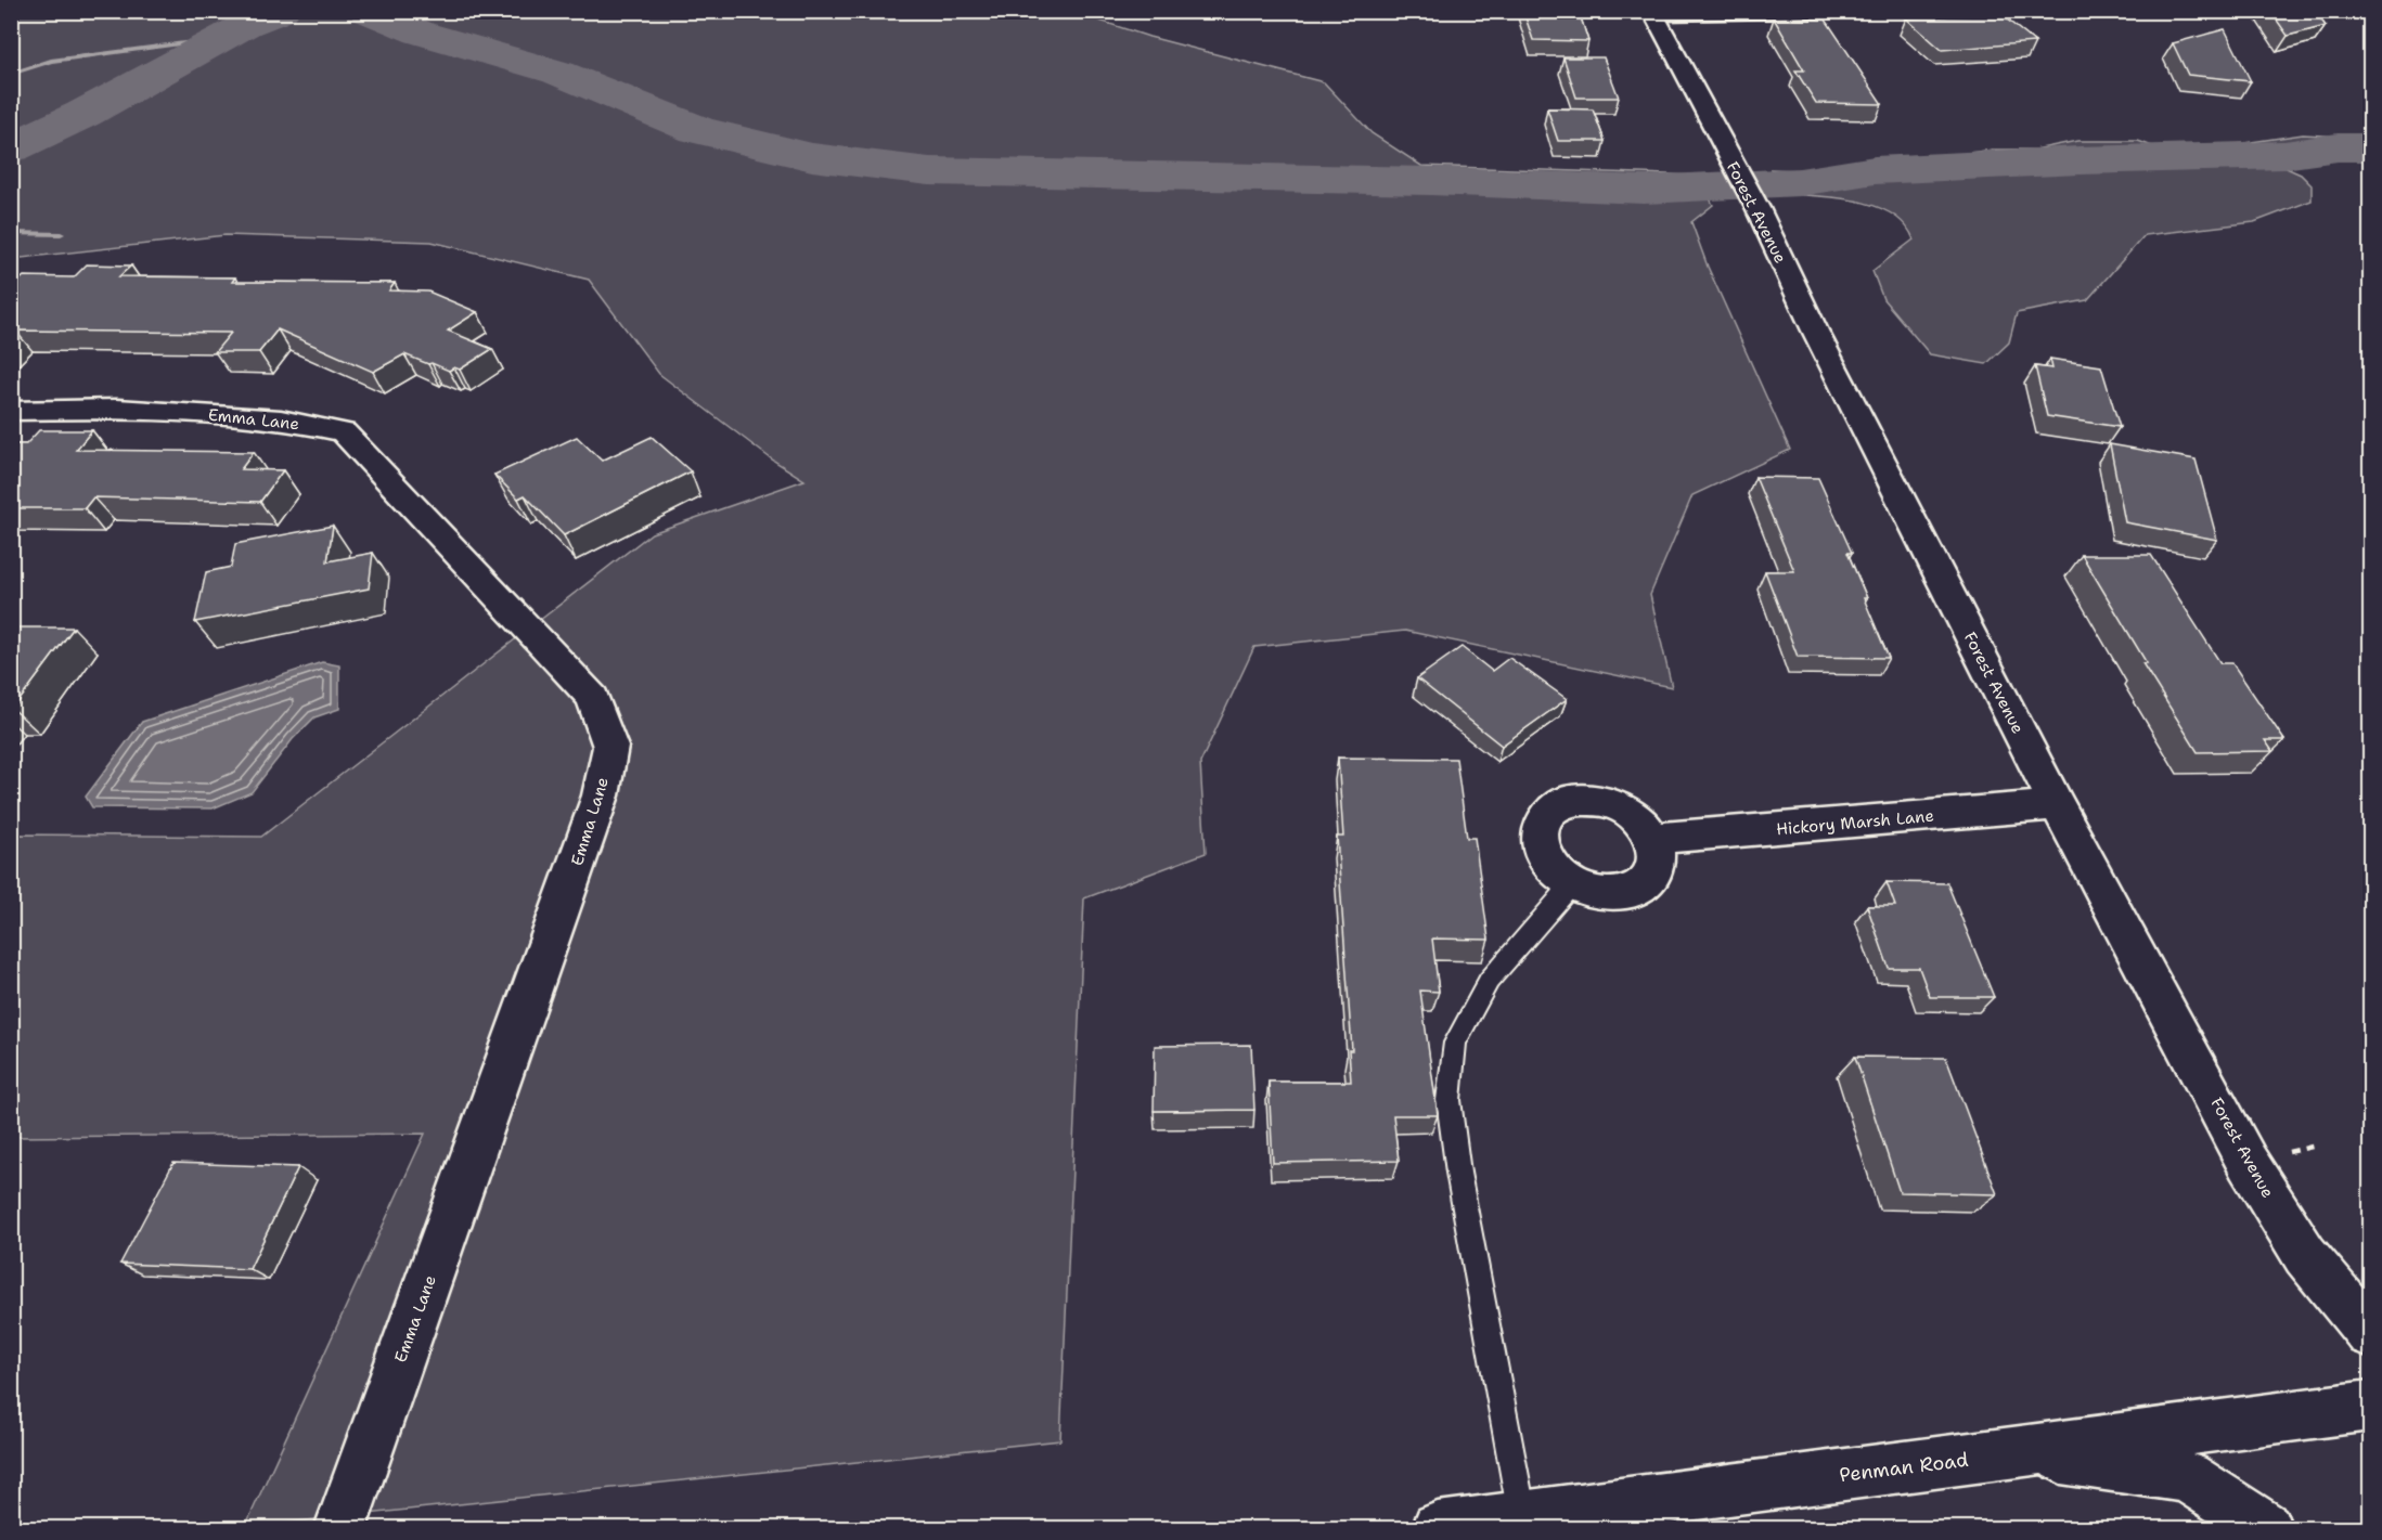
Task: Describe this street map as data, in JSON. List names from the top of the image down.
{
  "streets": {
    "street": [
      "Forest Avenue",
      "Emma Lane",
      "Hickory Marsh Lane",
      "Penman Road"
    ]
  },
  "crossings": [
    ["Forest Avenue", "Hickory Marsh Lane"]
  ]
}
